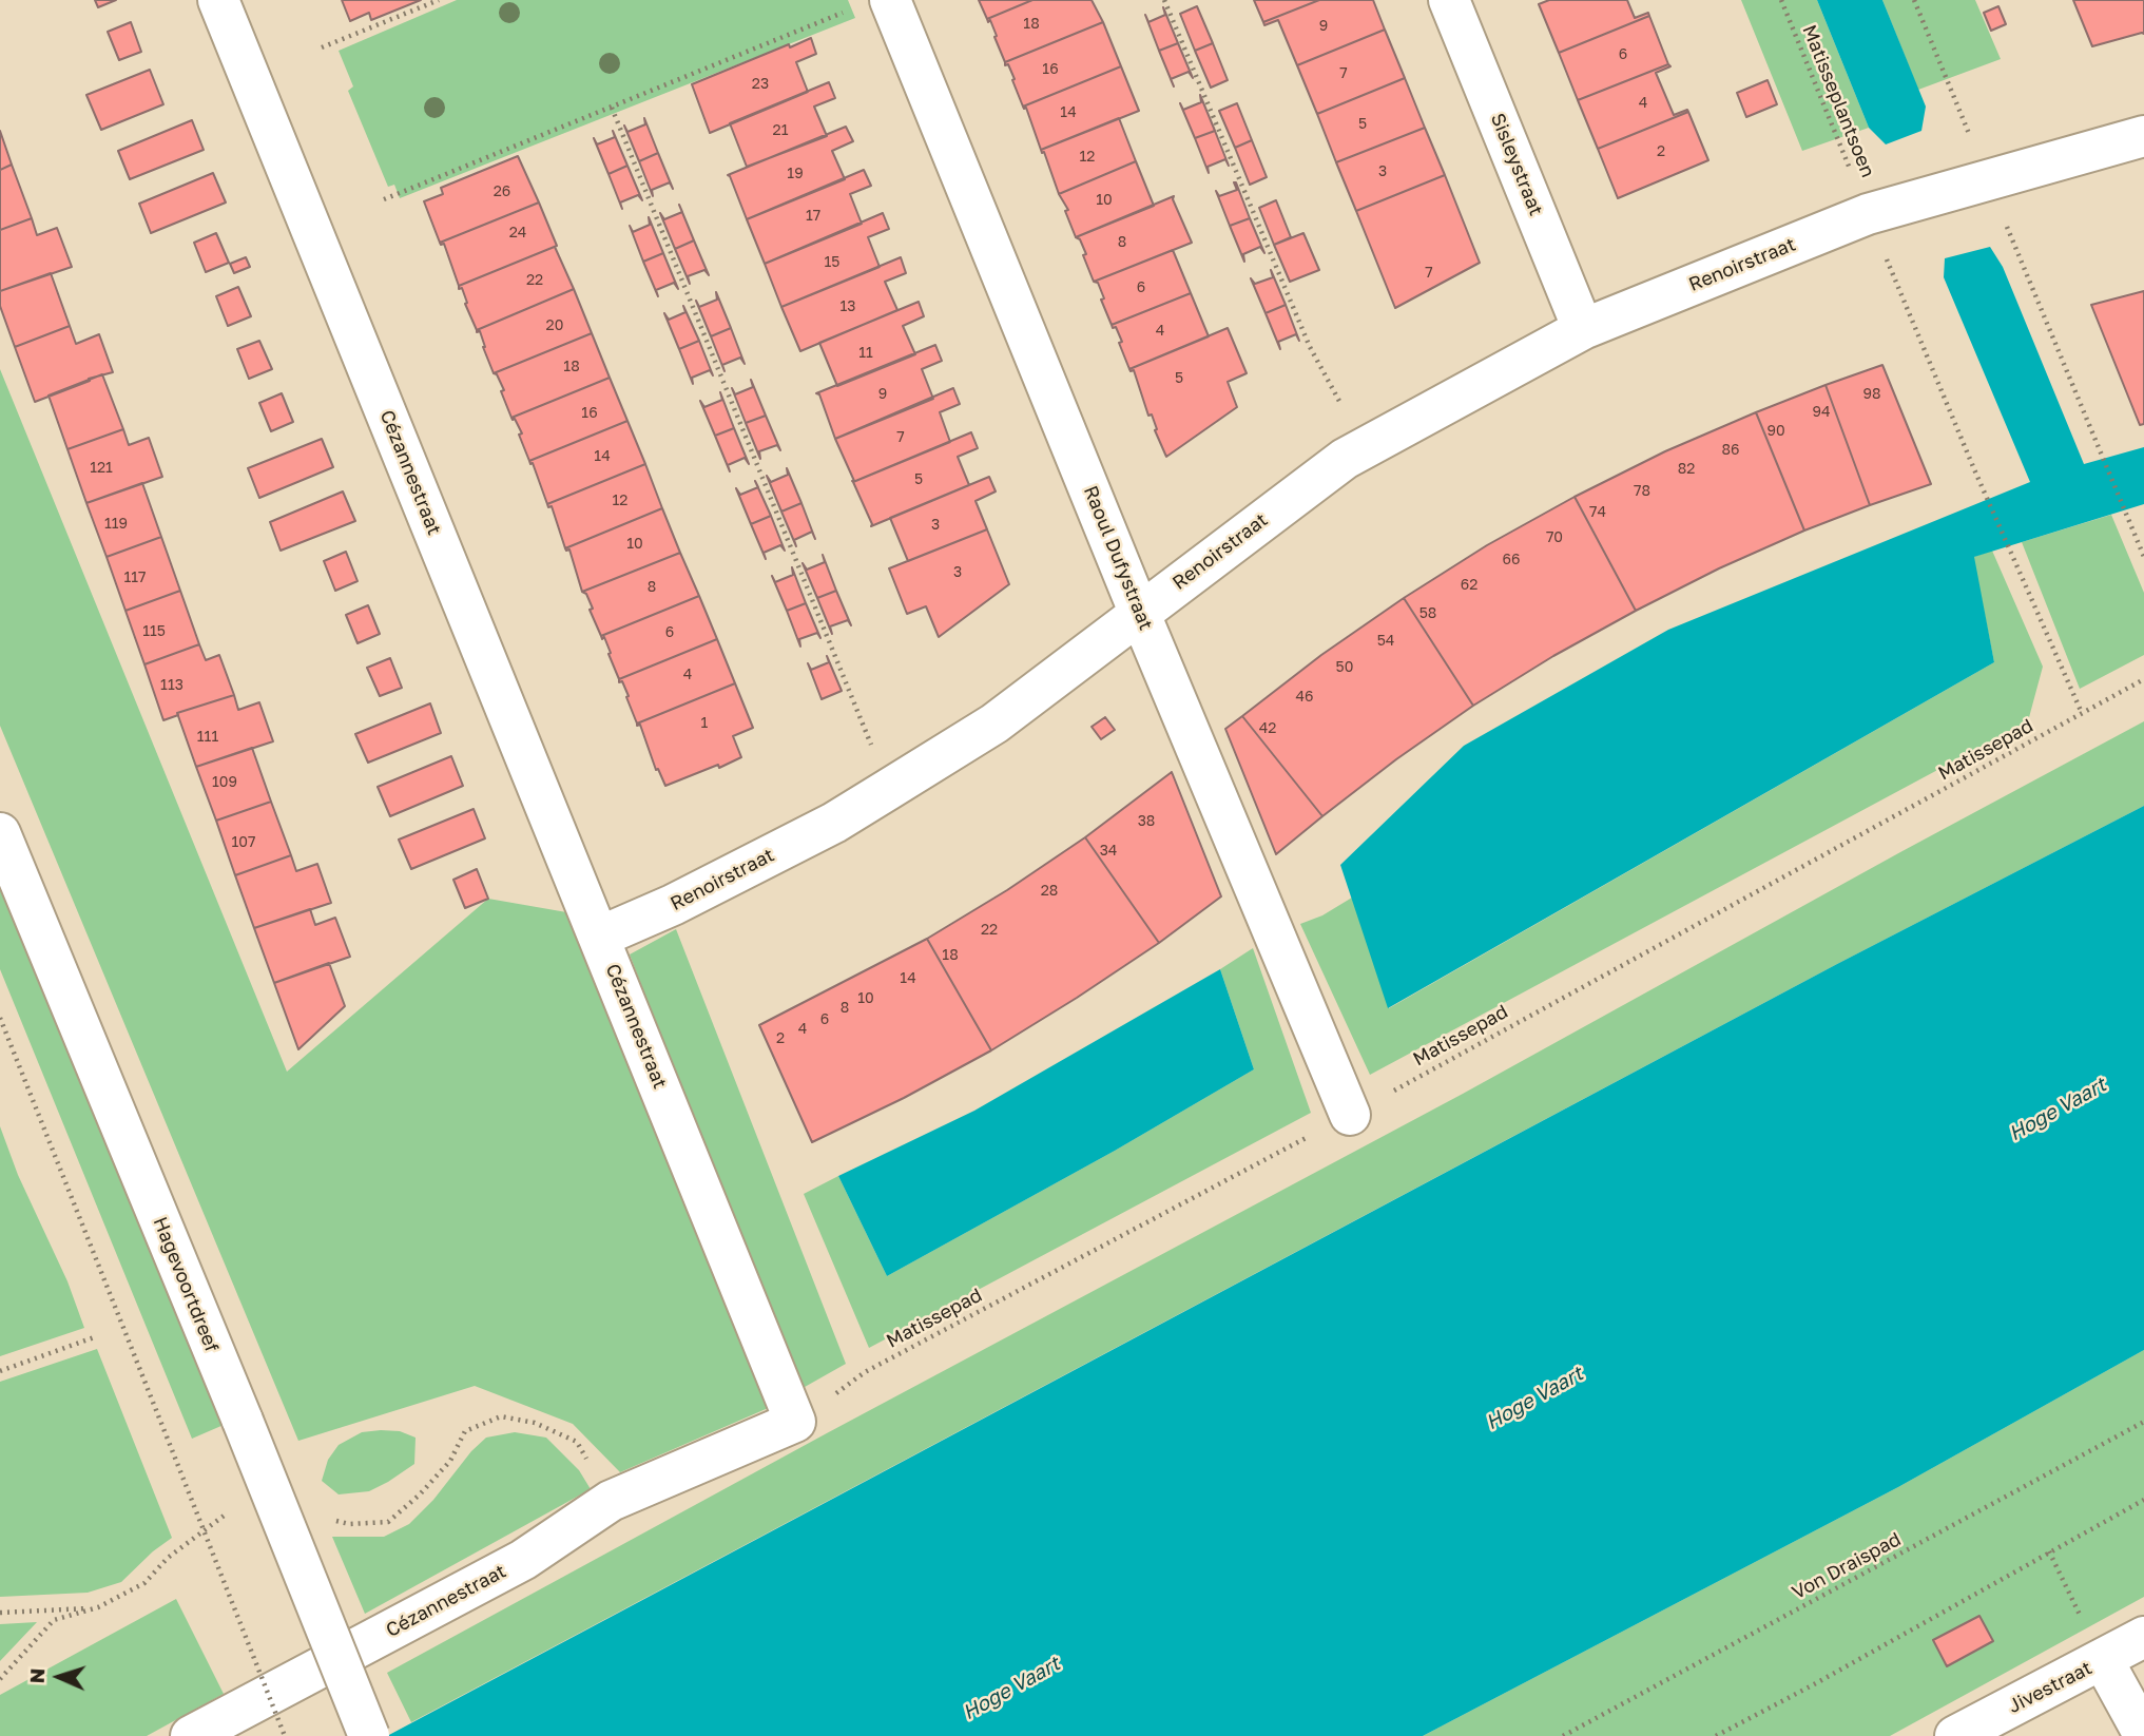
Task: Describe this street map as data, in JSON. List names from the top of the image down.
{
  "streets": {
    "street": [
      "Sisleystraat",
      "Renoirstraat",
      "Cézannestraat",
      "Raoul Dufystraat",
      "Hagevoortdreef",
      "Jivestraat"
    ],
    "path": ["Matisseplantsoen", "Matissepad", "Von Draispad"]
  },
  "crossings": [
    ["Matisseplantsoen", "Renoirstraat"],
    ["Sisleystraat", "Renoirstraat"],
    ["Renoirstraat", "Cézannestraat"],
    ["Renoirstraat", "Raoul Dufystraat"],
    ["Cézannestraat", "Matissepad"],
    ["Raoul Dufystraat", "Matissepad"]
  ],
  "water": ["Hoge Vaart"],
  "house_numbers": [
    "18",
    "9",
    "6",
    "16",
    "7",
    "23",
    "4",
    "14",
    "5",
    "21",
    "2",
    "12",
    "3",
    "19",
    "26",
    "10",
    "17",
    "24",
    "8",
    "15",
    "7",
    "22",
    "6",
    "13",
    "20",
    "4",
    "11",
    "18",
    "5",
    "9",
    "98",
    "94",
    "16",
    "90",
    "7",
    "86",
    "14",
    "121",
    "82",
    "5",
    "78",
    "12",
    "74",
    "119",
    "3",
    "70",
    "10",
    "66",
    "3",
    "117",
    "62",
    "8",
    "58",
    "115",
    "6",
    "54",
    "50",
    "4",
    "113",
    "46",
    "1",
    "42",
    "111",
    "109",
    "38",
    "107",
    "34",
    "28",
    "22",
    "18",
    "14",
    "10",
    "8",
    "6",
    "4",
    "2"
  ],
  "north": "left"
}
